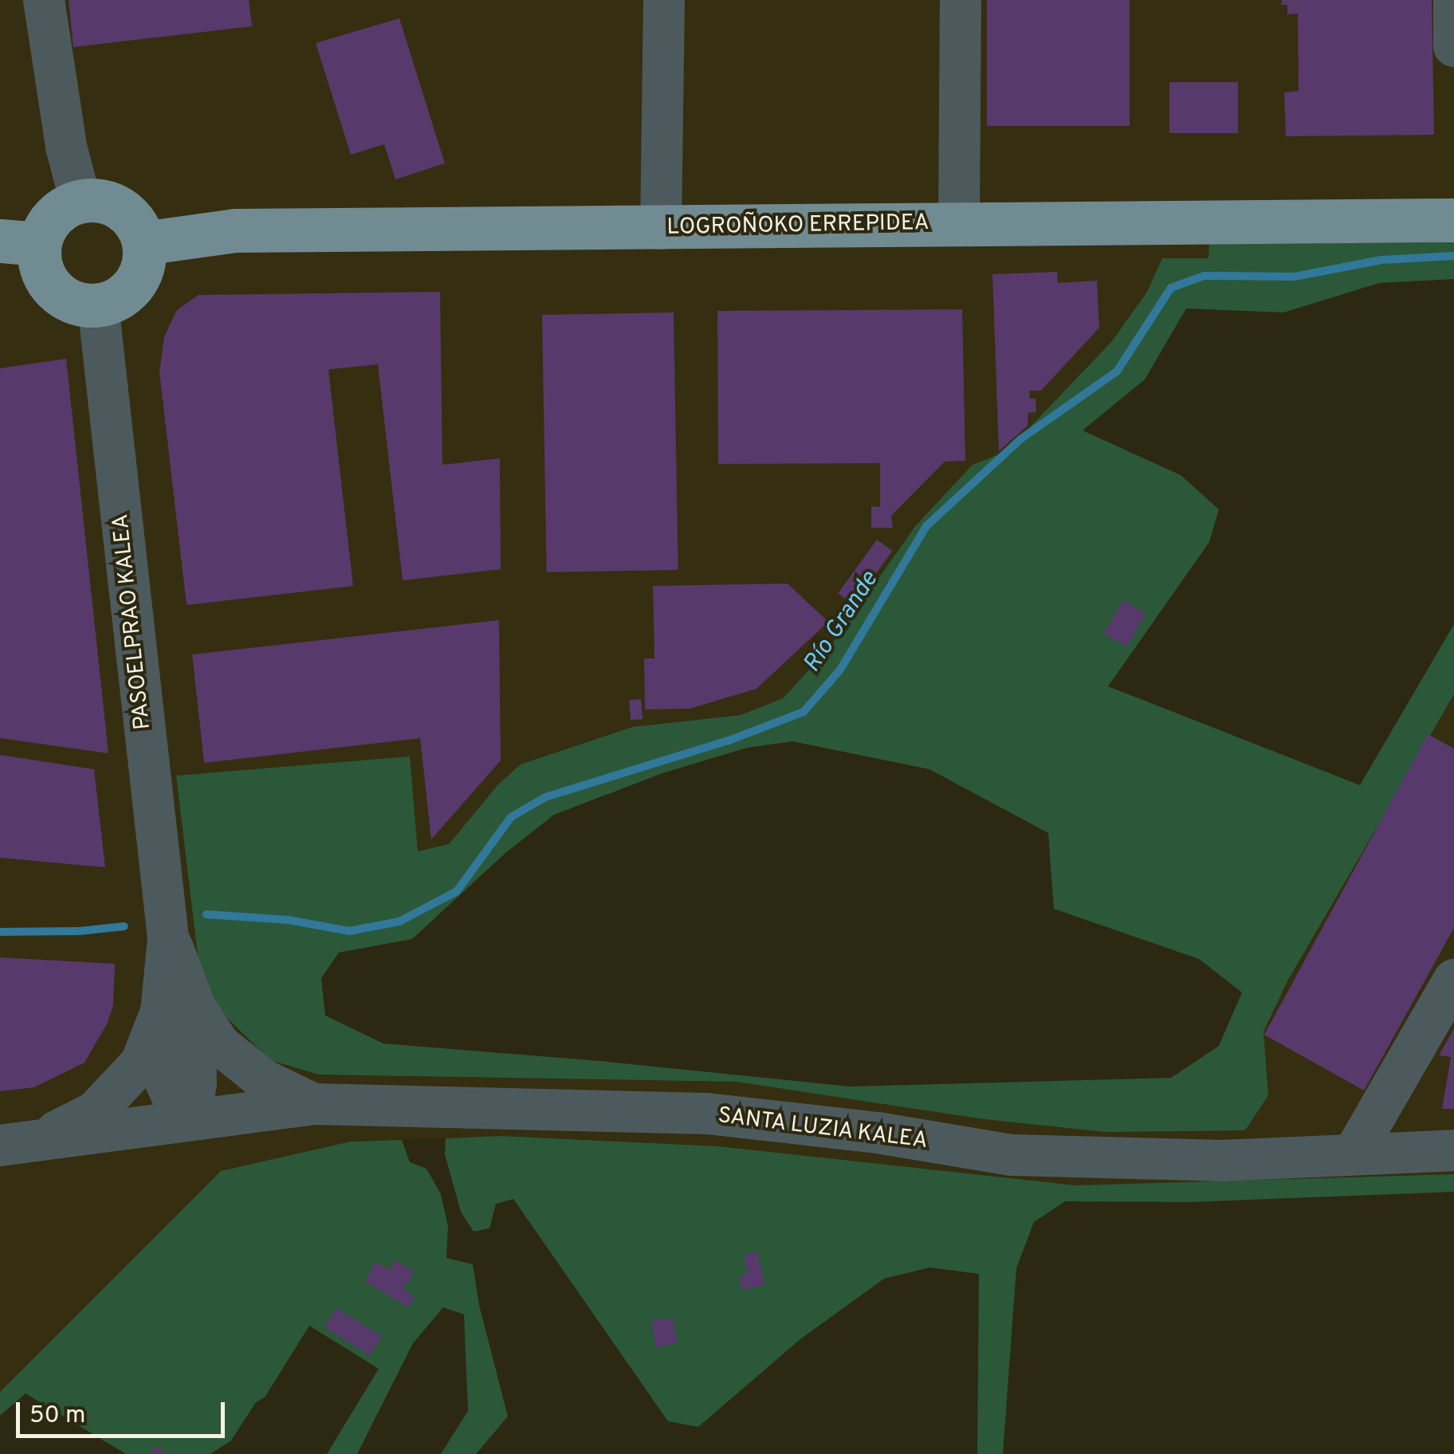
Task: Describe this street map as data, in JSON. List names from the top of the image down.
{
  "streets": {
    "main road": ["LOGROÑOKO ERREPIDEA"],
    "street": ["PASOELPRAO KALEA", "SANTA LUZIA KALEA"]
  },
  "crossings": [
    ["LOGROÑOKO ERREPIDEA", "PASOELPRAO KALEA"]
  ],
  "water": ["Río Grande"],
  "scale_bar": "50 m"
}
